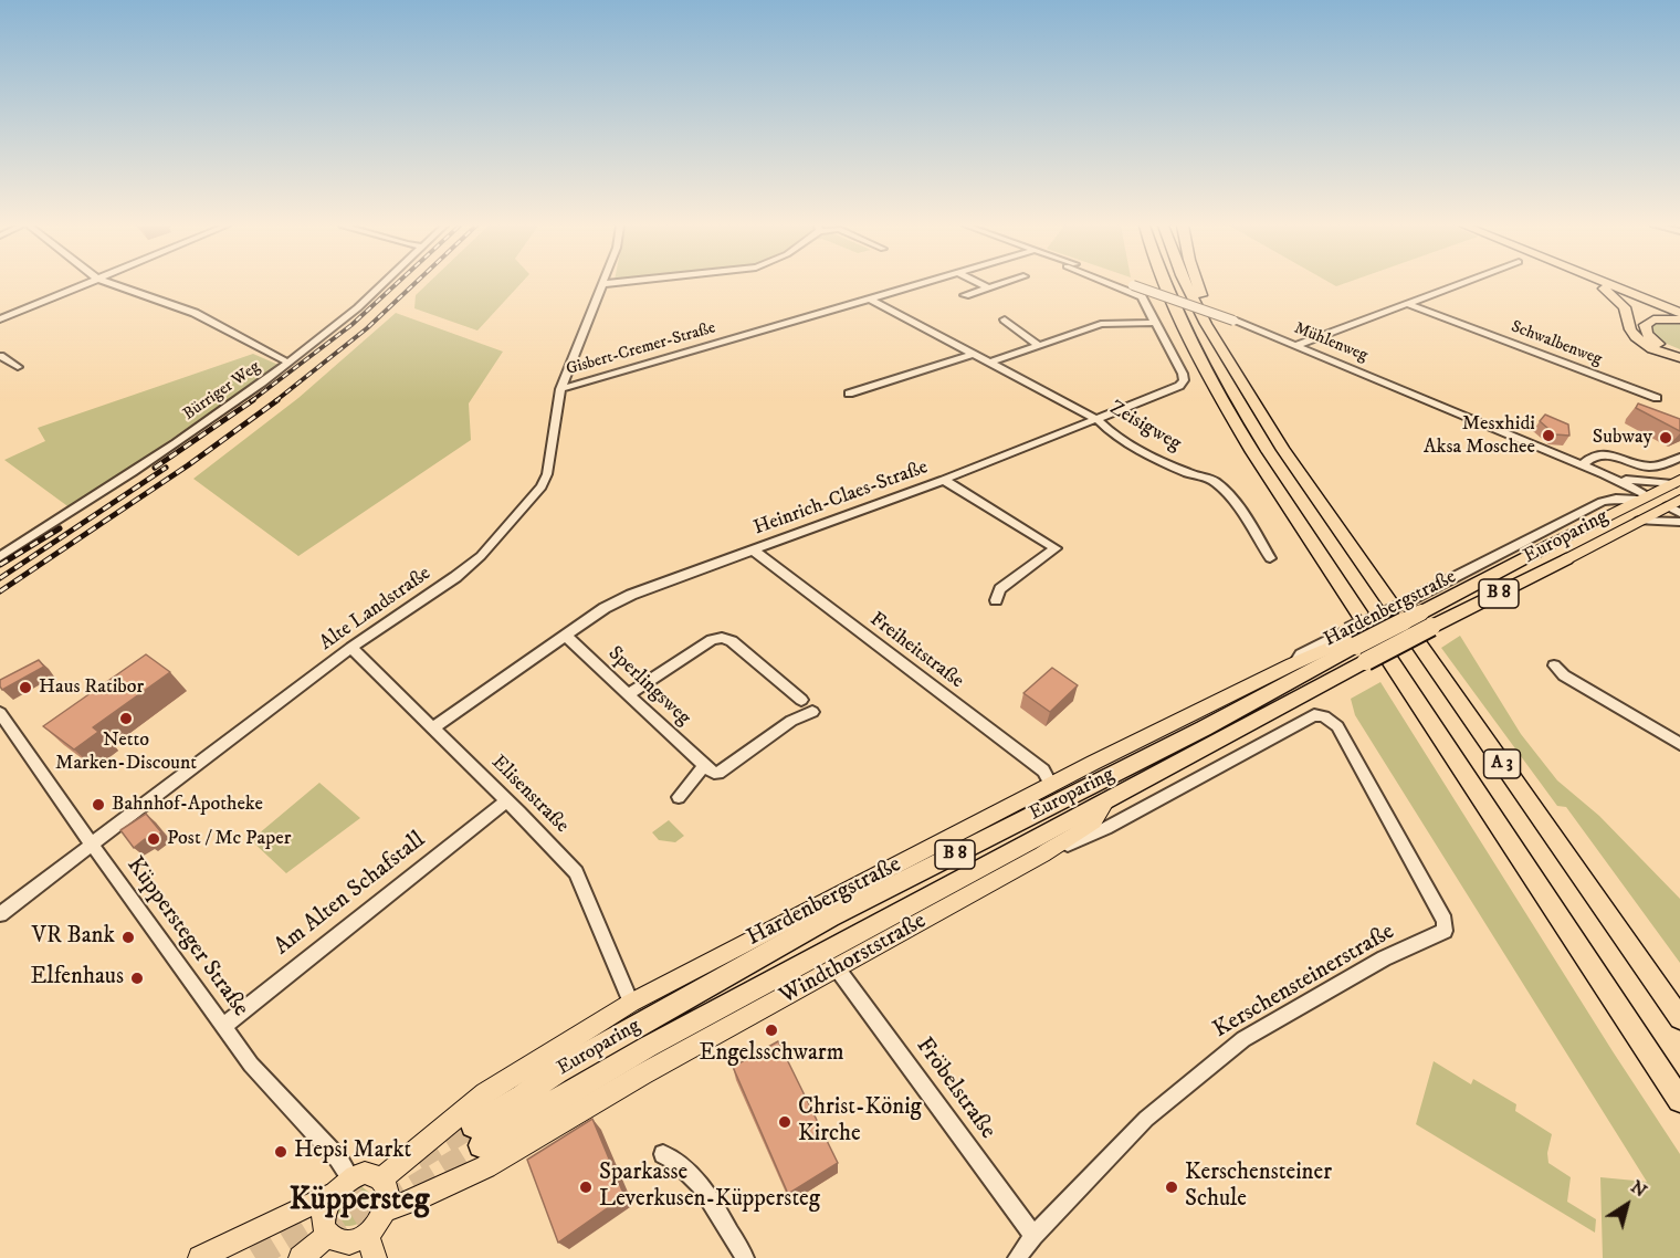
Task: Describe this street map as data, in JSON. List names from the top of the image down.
{
  "streets": {
    "highway": ["Europaring", "B 8", "A 3"],
    "main road": ["Hardenbergstraße", "Windthorststraße"],
    "street": [
      "Mühlenweg",
      "Schwalbenweg",
      "Gisbert-Cremer-Straße",
      "Bürriger Weg",
      "Zeisigweg",
      "Heinrich-Claes-Straße",
      "Alte Landstraße",
      "Freiheitstraße",
      "Sperlingsweg",
      "Elisenstraße",
      "Am Alten Schafstall",
      "Küppersteger Straße",
      "Kerschensteinerstraße",
      "Fröbelstraße"
    ]
  },
  "crossings": [
    ["Mühlenweg", "Heinrich-Claes-Straße"],
    ["Mühlenweg", "Europaring"],
    ["Gisbert-Cremer-Straße", "Zeisigweg"],
    ["Gisbert-Cremer-Straße", "Alte Landstraße"],
    ["Zeisigweg", "Heinrich-Claes-Straße"],
    ["Heinrich-Claes-Straße", "Freiheitstraße"],
    ["Heinrich-Claes-Straße", "Sperlingsweg"],
    ["Heinrich-Claes-Straße", "Elisenstraße"],
    ["Europaring", "Hardenbergstraße"],
    ["Alte Landstraße", "Elisenstraße"],
    ["Alte Landstraße", "Küppersteger Straße"],
    ["Hardenbergstraße", "Freiheitstraße"],
    ["Hardenbergstraße", "Elisenstraße"],
    ["Hardenbergstraße", "Küppersteger Straße"],
    ["Hardenbergstraße", "Windthorststraße"],
    ["Elisenstraße", "Am Alten Schafstall"],
    ["Am Alten Schafstall", "Küppersteger Straße"],
    ["Küppersteger Straße", "Windthorststraße"],
    ["Windthorststraße", "Kerschensteinerstraße"],
    ["Windthorststraße", "Fröbelstraße"],
    ["Kerschensteinerstraße", "Fröbelstraße"]
  ],
  "districts": ["Küppersteg"],
  "places": [
    "Mesxhidi Aksa Moschee",
    "Subway",
    "Haus Ratibor",
    "Netto Marken-Discount",
    "Bahnhof-Apotheke",
    "Post / Mc Paper",
    "VR Bank",
    "Elfenhaus",
    "Engelsschwarm",
    "Christ-König Kirche",
    "Hepsi Markt",
    "Sparkasse Leverkusen-Küppersteg",
    "Kerschensteiner Schule"
  ],
  "north": "top right"
}
